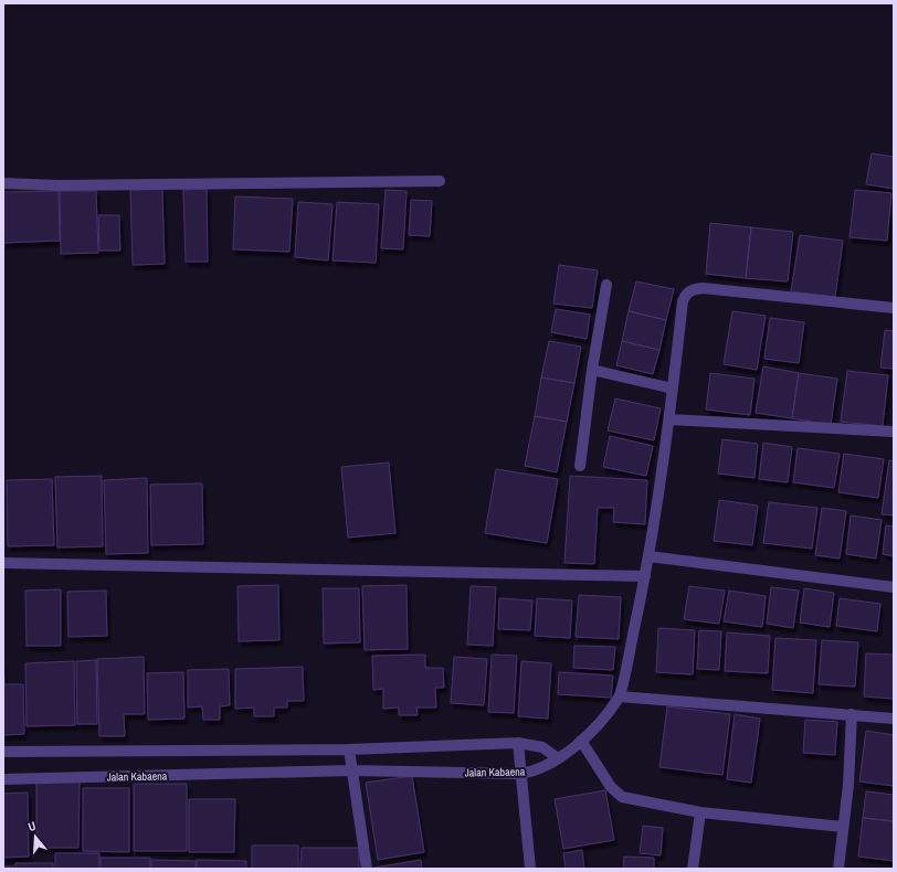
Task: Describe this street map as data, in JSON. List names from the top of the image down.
{
  "streets": {
    "street": ["Jalan Kabaena"]
  },
  "north": "top"
}
